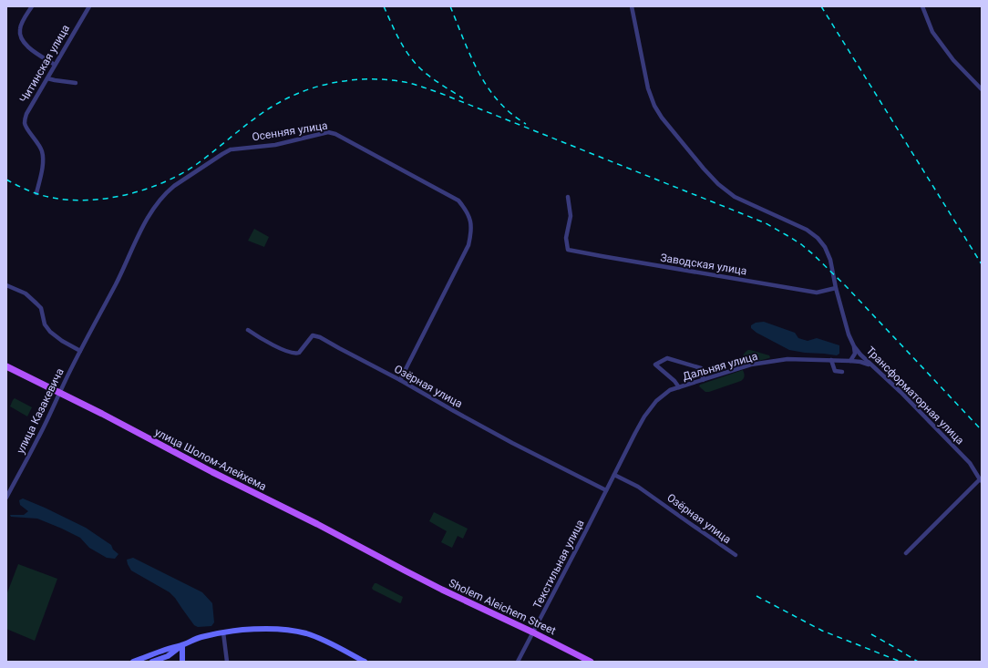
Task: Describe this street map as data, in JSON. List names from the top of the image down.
{
  "streets": {
    "main road": ["Sholem Aleichem Street"],
    "street": [
      "Читинская улица",
      "Осенняя улица",
      "Заводская улица",
      "Дальняя улица",
      "Озёрная улица",
      "Трансформаторная улица",
      "улица Казакевича",
      "Текстильная улица"
    ]
  },
  "crossings": [
    ["Осенняя улица", "Озёрная улица"],
    ["Осенняя улица", "улица Казакевича"],
    ["Заводская улица", "Трансформаторная улица"],
    ["Дальняя улица", "Озёрная улица"],
    ["Дальняя улица", "Трансформаторная улица"],
    ["Дальняя улица", "Текстильная улица"],
    ["Озёрная улица", "Текстильная улица"],
    ["улица Казакевича", "Sholem Aleichem Street"],
    ["Текстильная улица", "Sholem Aleichem Street"]
  ]
}
